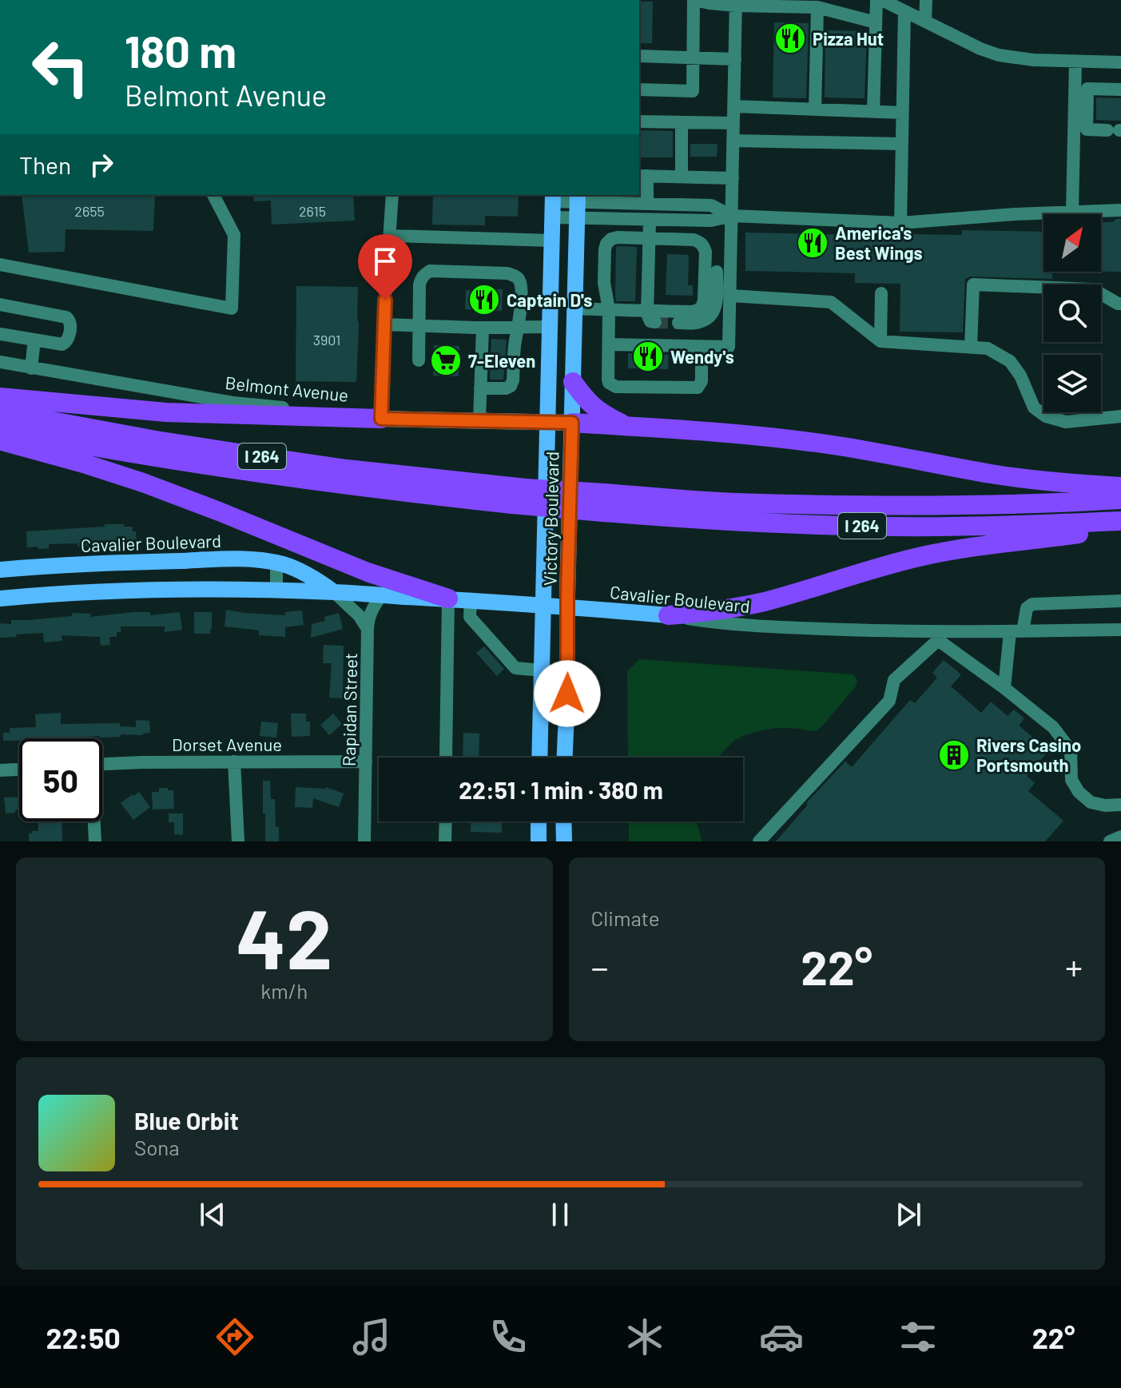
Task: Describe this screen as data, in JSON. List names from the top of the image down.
{
  "streets": {
    "highway": ["I 264"],
    "main road": ["Belmont Avenue", "Victory Boulevard", "Cavalier Boulevard"],
    "street": ["Rapidan Street", "Dorset Avenue"]
  },
  "crossings": [
    ["Belmont Avenue", "Victory Boulevard"],
    ["Victory Boulevard", "Cavalier Boulevard"],
    ["Cavalier Boulevard", "Rapidan Street"],
    ["Rapidan Street", "Dorset Avenue"]
  ],
  "places": {
    "restaurant": [
      "Pizza Hut",
      "America's Best Wings",
      "Captain D's",
      "Wendy's"
    ],
    "supermarket": ["7-Eleven"],
    "building": ["Rivers Casino Portsmouth"]
  },
  "house_numbers": ["2655", "2615", "3901"],
  "north": "top right",
  "page": {
    "turn": ["180 m", "Belmont Avenue"],
    "then": "Then",
    "limit": "50",
    "trip": "22:51 · 1 min · 380 m",
    "tile": [
      ["42", "km/h"],
      "Climate"
    ],
    "heat": ["−", "22°", "+"],
    "song": ["Blue Orbit", "Sona"],
    "tabs": ["22:50", "22°"]
  }
}
